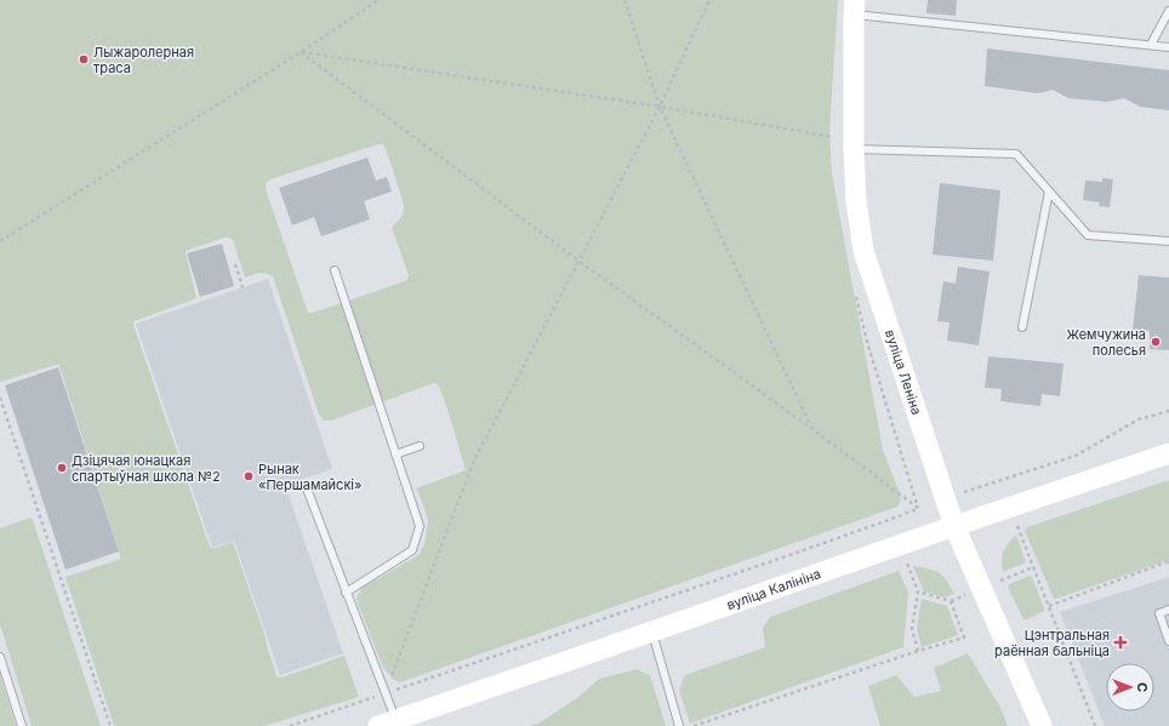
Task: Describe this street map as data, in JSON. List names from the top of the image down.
{
  "streets": {
    "main road": ["вуліца Леніна", "вуліца Калініна"]
  },
  "crossings": [
    ["вуліца Леніна", "вуліца Калініна"]
  ],
  "places": {
    "other": [
      "Лыжаролерная траса",
      "Жемчужина полесья",
      "Дзіцячая юнацкая спартыўная школа №2",
      "Рынак «Першамайскі»"
    ],
    "health": ["Цэнтральная раённая бальніца"]
  },
  "north": "right"
}
